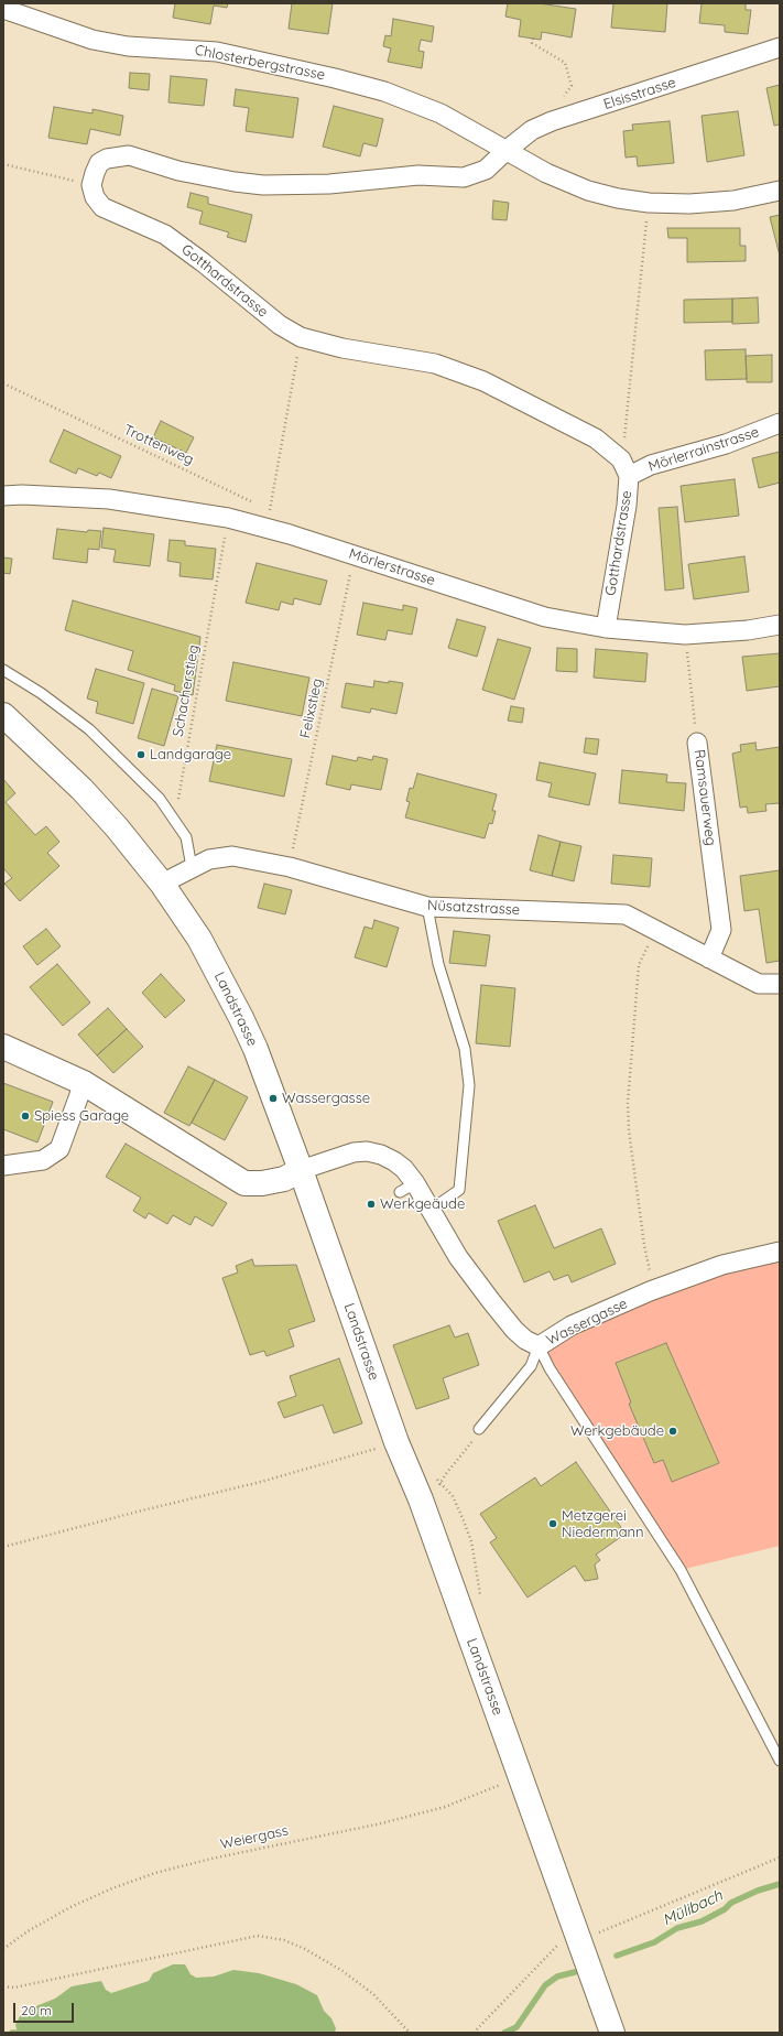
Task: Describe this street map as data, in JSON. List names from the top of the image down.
{
  "streets": {
    "main road": ["Landstrasse"],
    "street": [
      "Chlosterbergstrasse",
      "Elsisstrasse",
      "Gotthardstrasse",
      "Mörlerrainstrasse",
      "Mörlerstrasse",
      "Ramsauerweg",
      "Nüsatzstrasse",
      "Wassergasse"
    ],
    "path": [
      "Trottenweg",
      "Schacherstieg",
      "Felixstieg",
      "Weiergass"
    ]
  },
  "crossings": [
    ["Chlosterbergstrasse", "Elsisstrasse"],
    ["Gotthardstrasse", "Mörlerrainstrasse"],
    ["Gotthardstrasse", "Mörlerstrasse"],
    ["Mörlerstrasse", "Schacherstieg"],
    ["Mörlerstrasse", "Felixstieg"],
    ["Mörlerstrasse", "Ramsauerweg"],
    ["Felixstieg", "Nüsatzstrasse"],
    ["Ramsauerweg", "Nüsatzstrasse"],
    ["Nüsatzstrasse", "Landstrasse"],
    ["Landstrasse", "Wassergasse"],
    ["Landstrasse", "Weiergass"]
  ],
  "water": ["Mülibach"],
  "places": [
    "Landgarage",
    "Wassergasse",
    "Spiess Garage",
    "Werkgeäude",
    "Werkgebäude",
    "Metzgerei Niedermann"
  ],
  "scale_bar": "20 m"
}
